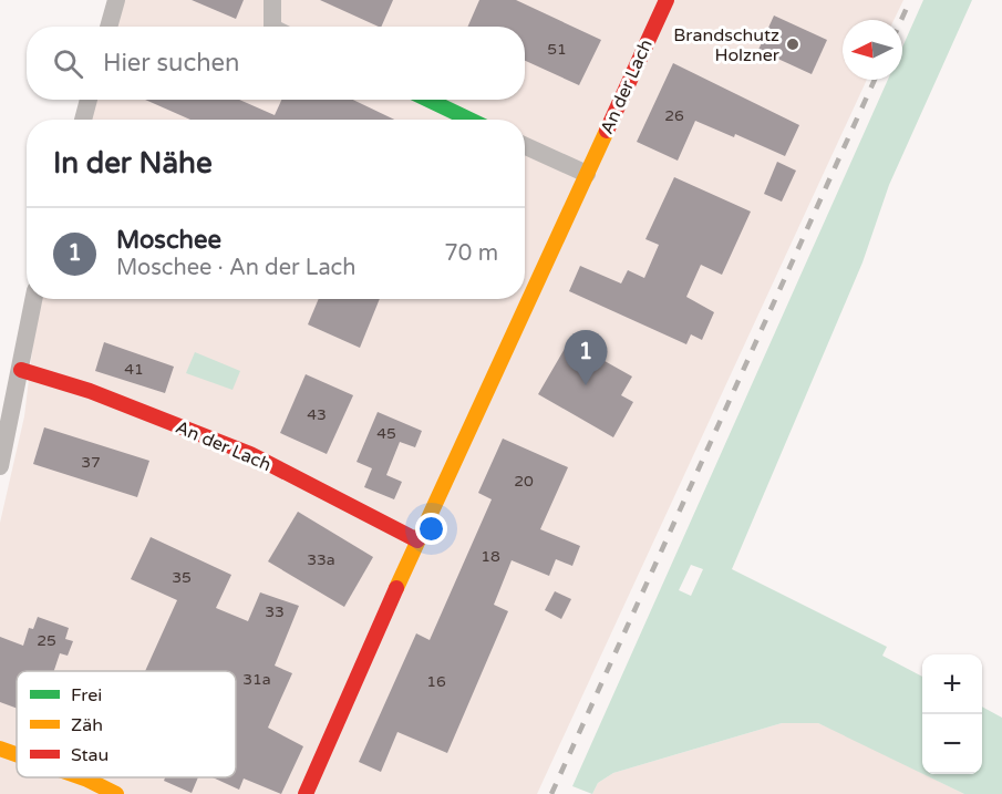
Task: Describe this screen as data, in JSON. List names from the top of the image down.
{
  "streets": {
    "street": ["An der Lach"]
  },
  "places": ["Brandschutz Holzner"],
  "house_numbers": [
    "51",
    "26",
    "41",
    "43",
    "45",
    "37",
    "20",
    "18",
    "33a",
    "35",
    "33",
    "25",
    "31a",
    "16"
  ],
  "legend": ["Frei", "Zäh", "Stau"],
  "north": "left",
  "page": {
    "search": "Hier suchen",
    "heading": "In der Nähe",
    "list": [
      {
        "mark": "1",
        "name": "Moschee",
        "note": "Moschee · An der Lach",
        "value": "70 m"
      }
    ],
    "pins": "1",
    "map_buttons": ["+", "−"]
  }
}
